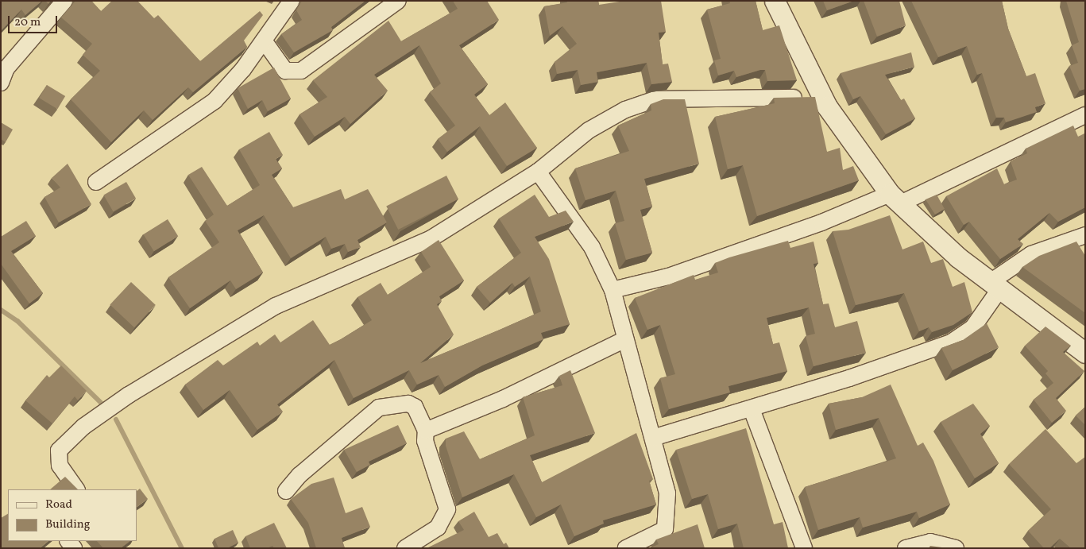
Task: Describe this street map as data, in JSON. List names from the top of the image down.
{
  "legend": ["Road", "Building"],
  "scale_bar": "20 m"
}
